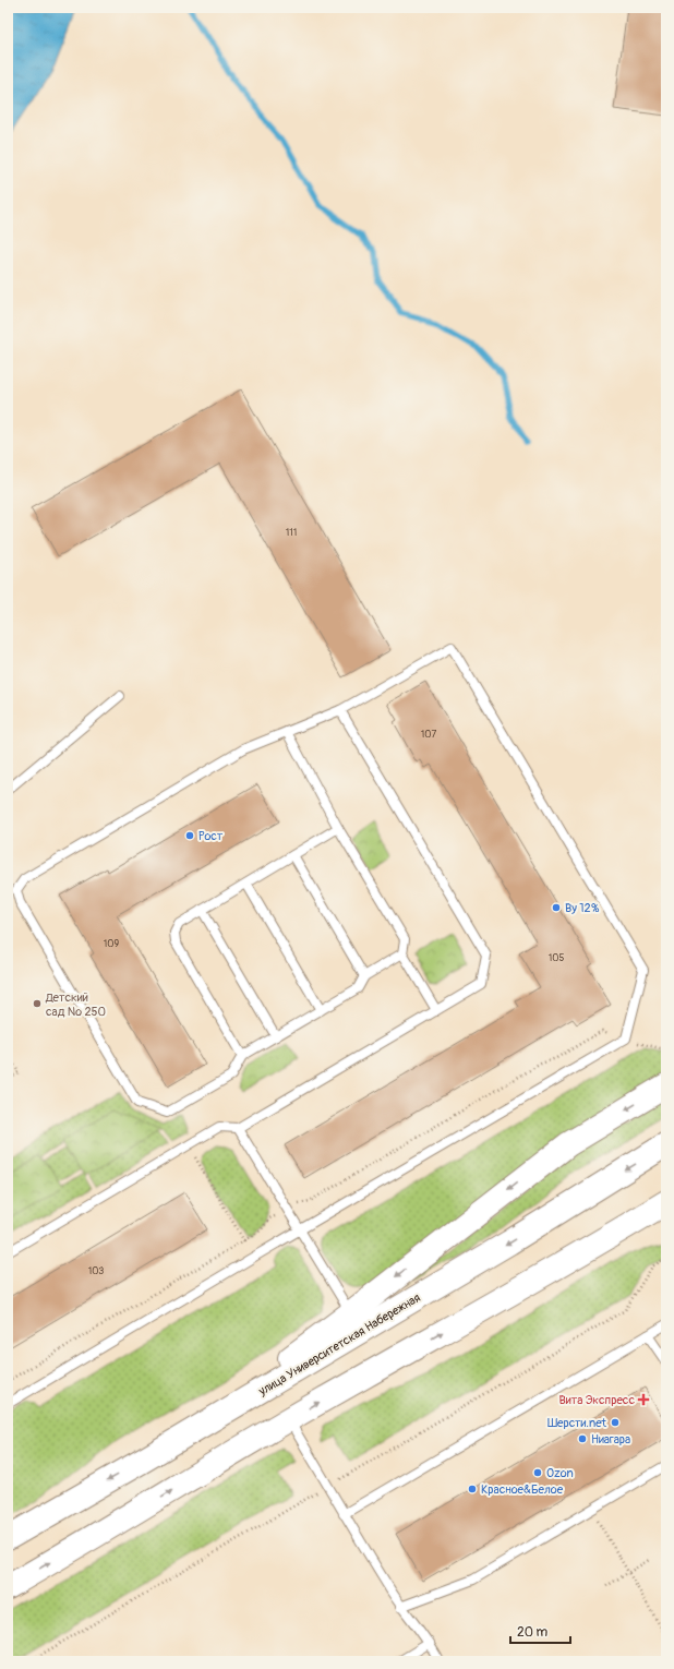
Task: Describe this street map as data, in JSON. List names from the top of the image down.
{
  "streets": {
    "main road": ["улица Университетская Набережная"]
  },
  "places": {
    "other": [
      "Рост",
      "Ву 12%",
      "Детский сад № 250",
      "Шерсти.net",
      "Ниагара",
      "Ozon",
      "Красное&Белое"
    ],
    "health": ["Вита Экспресс"]
  },
  "house_numbers": [
    "111",
    "107",
    "109",
    "105",
    "103"
  ],
  "scale_bar": "20 m"
}
